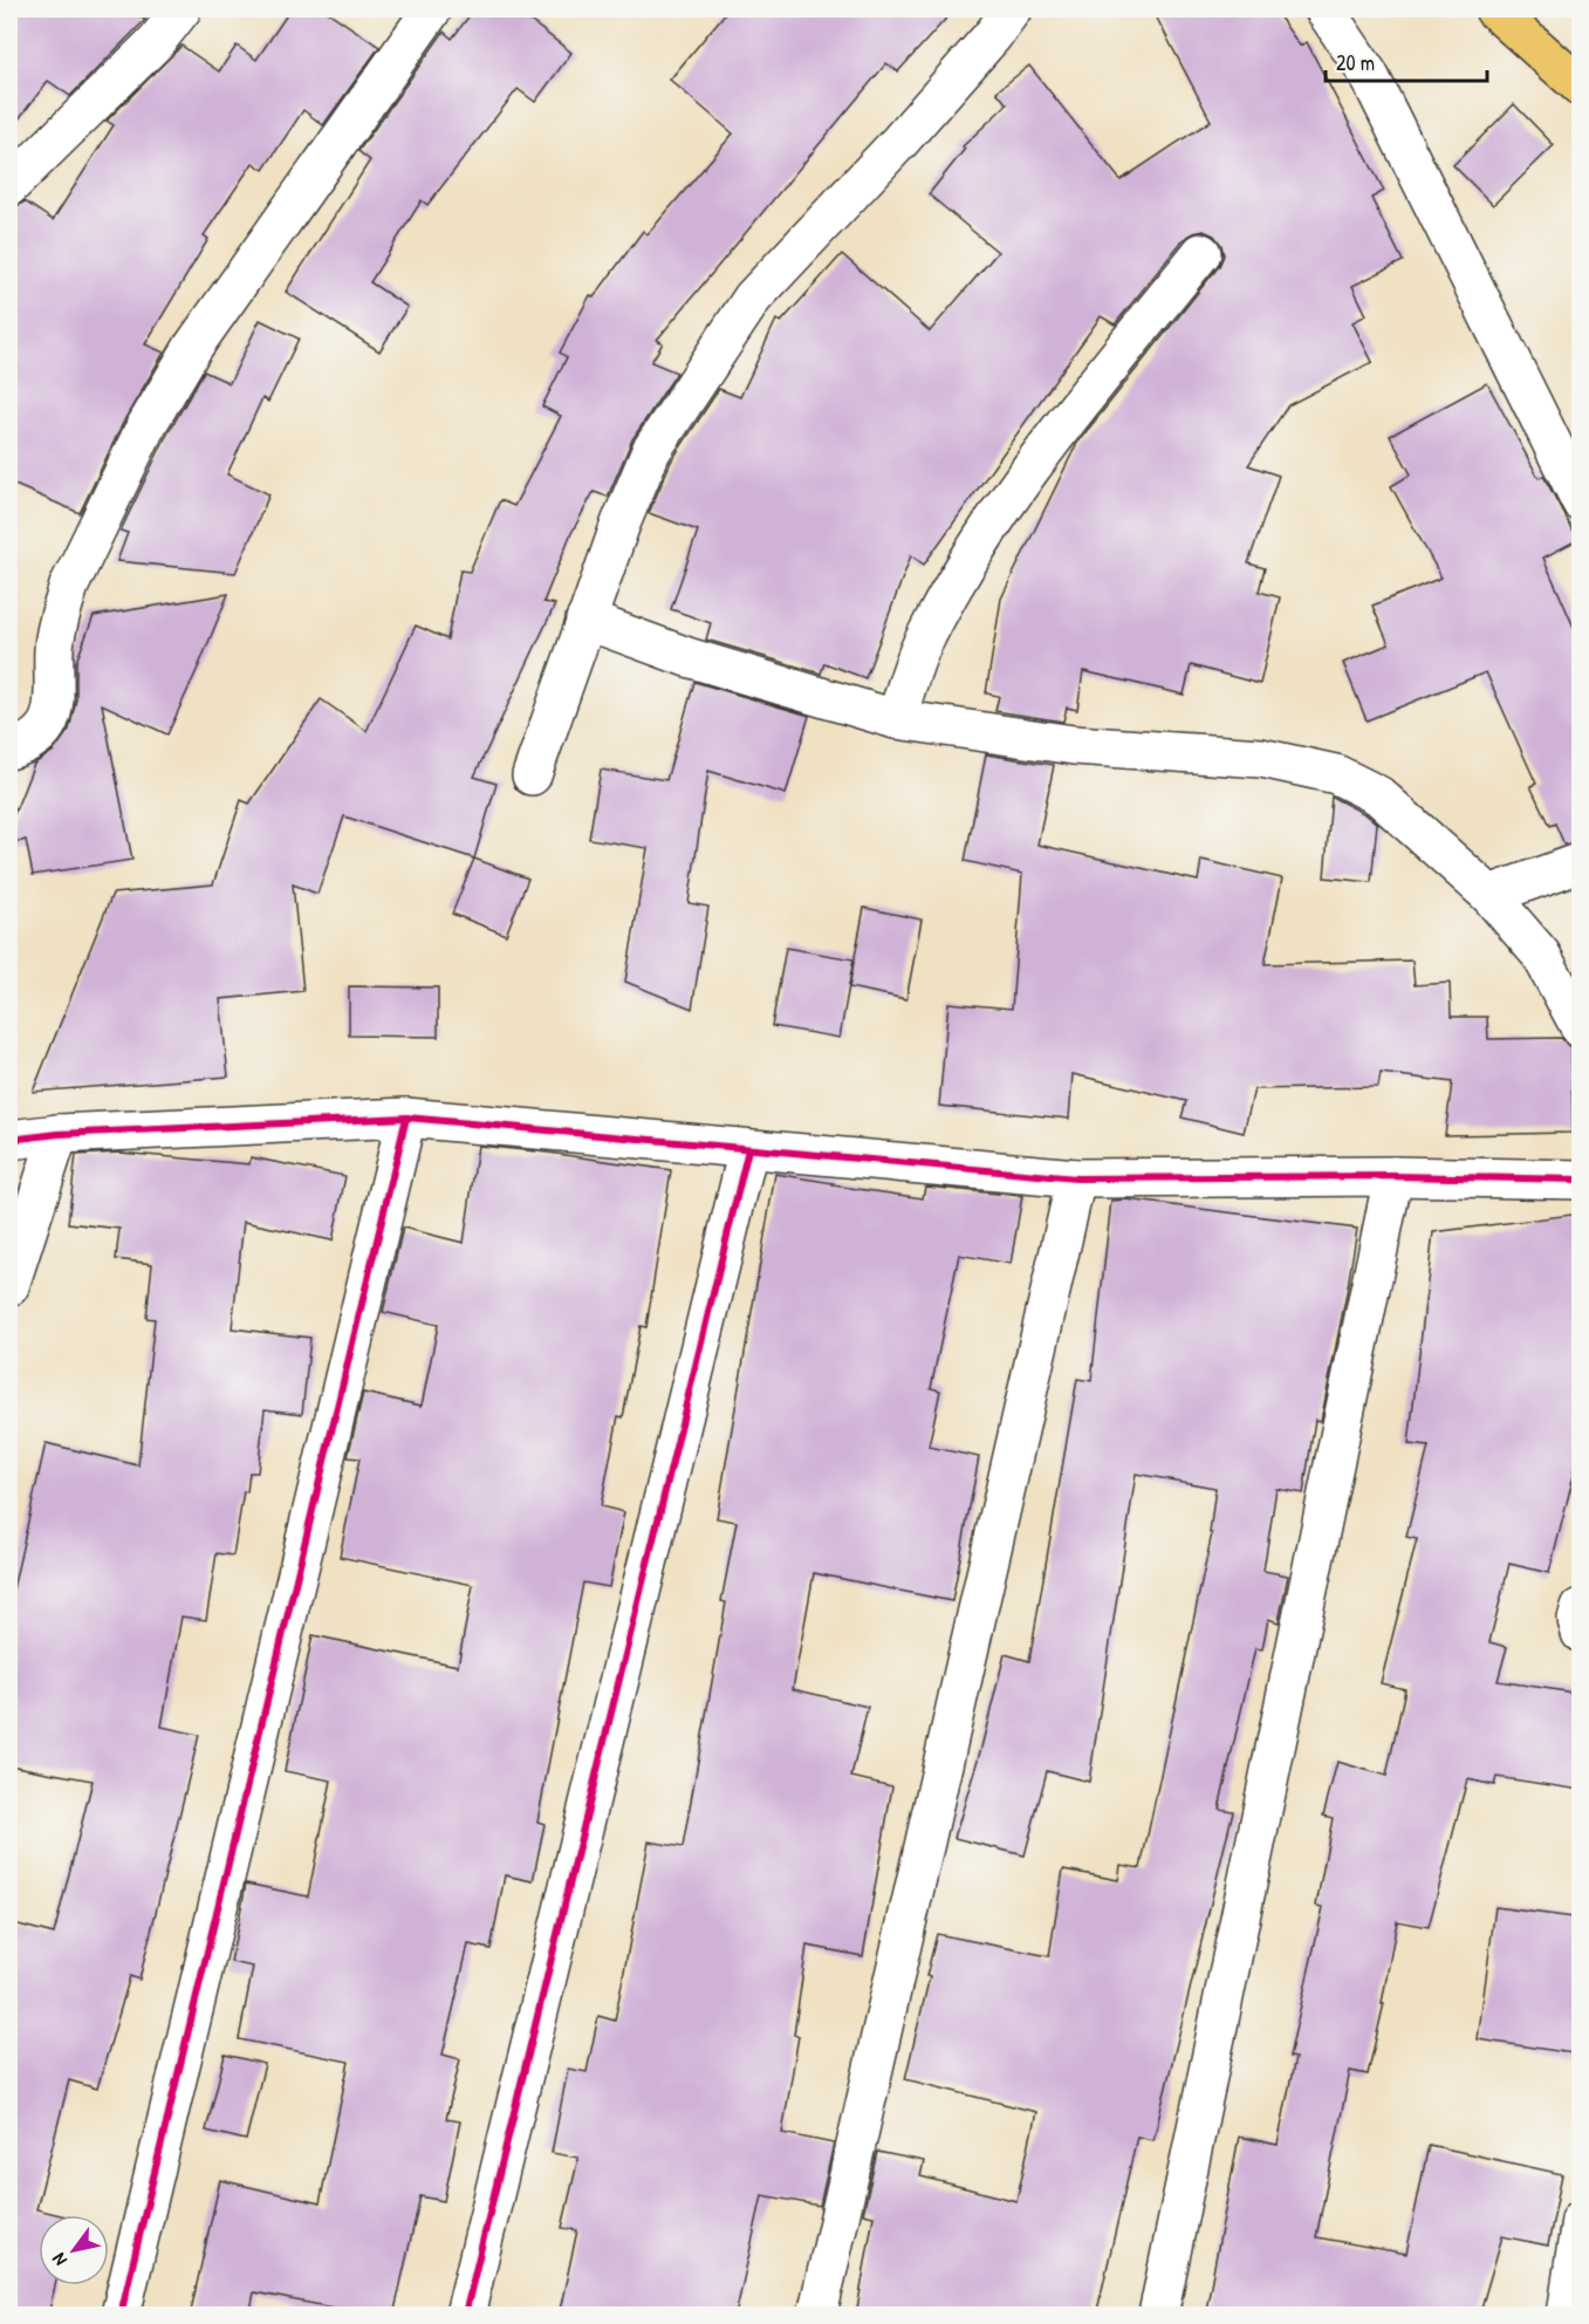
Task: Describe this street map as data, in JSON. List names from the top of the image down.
{
  "scale_bar": "20 m",
  "north": "bottom left"
}
